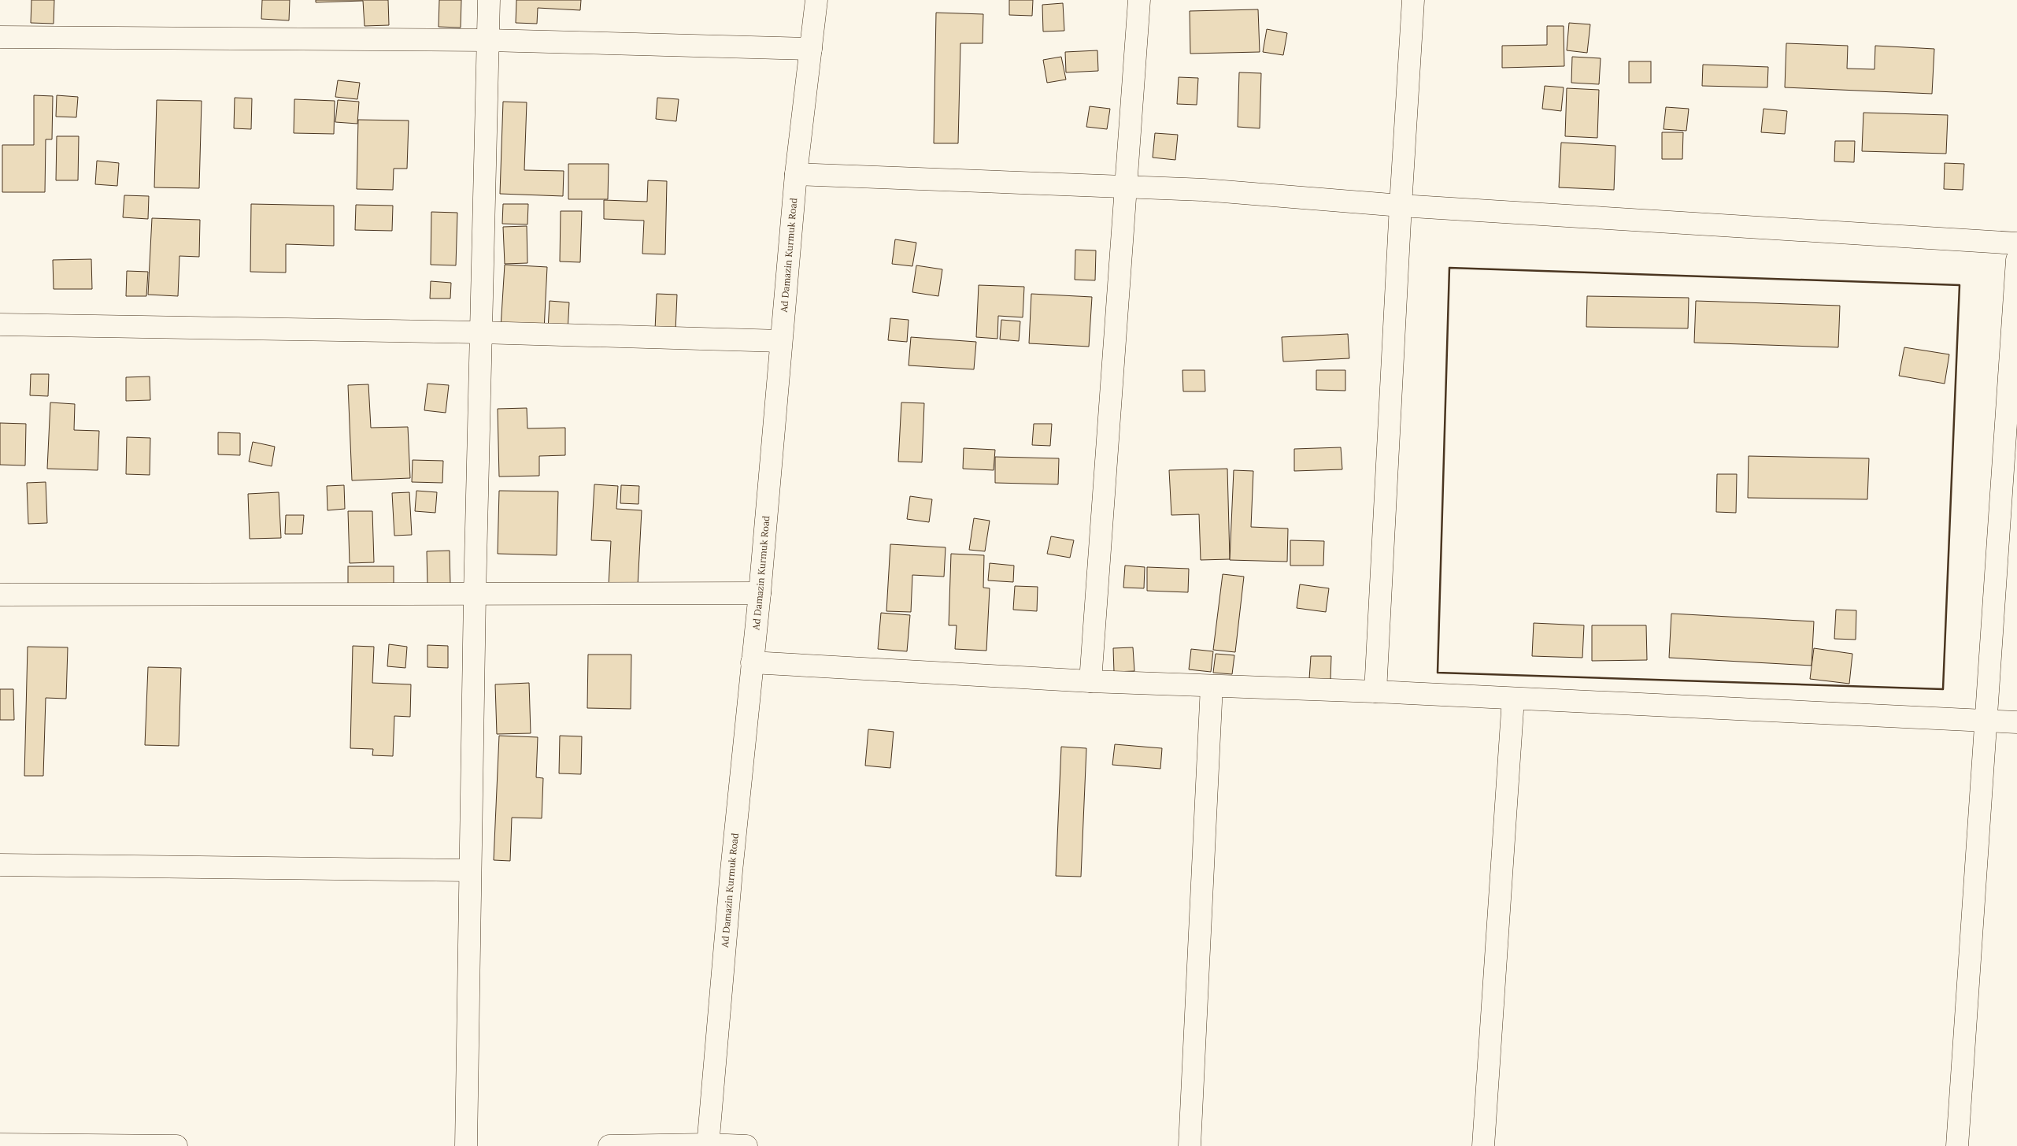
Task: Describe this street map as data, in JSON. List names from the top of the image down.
{
  "streets": {
    "main road": ["Ad Damazin Kurmuk Road"]
  }
}
